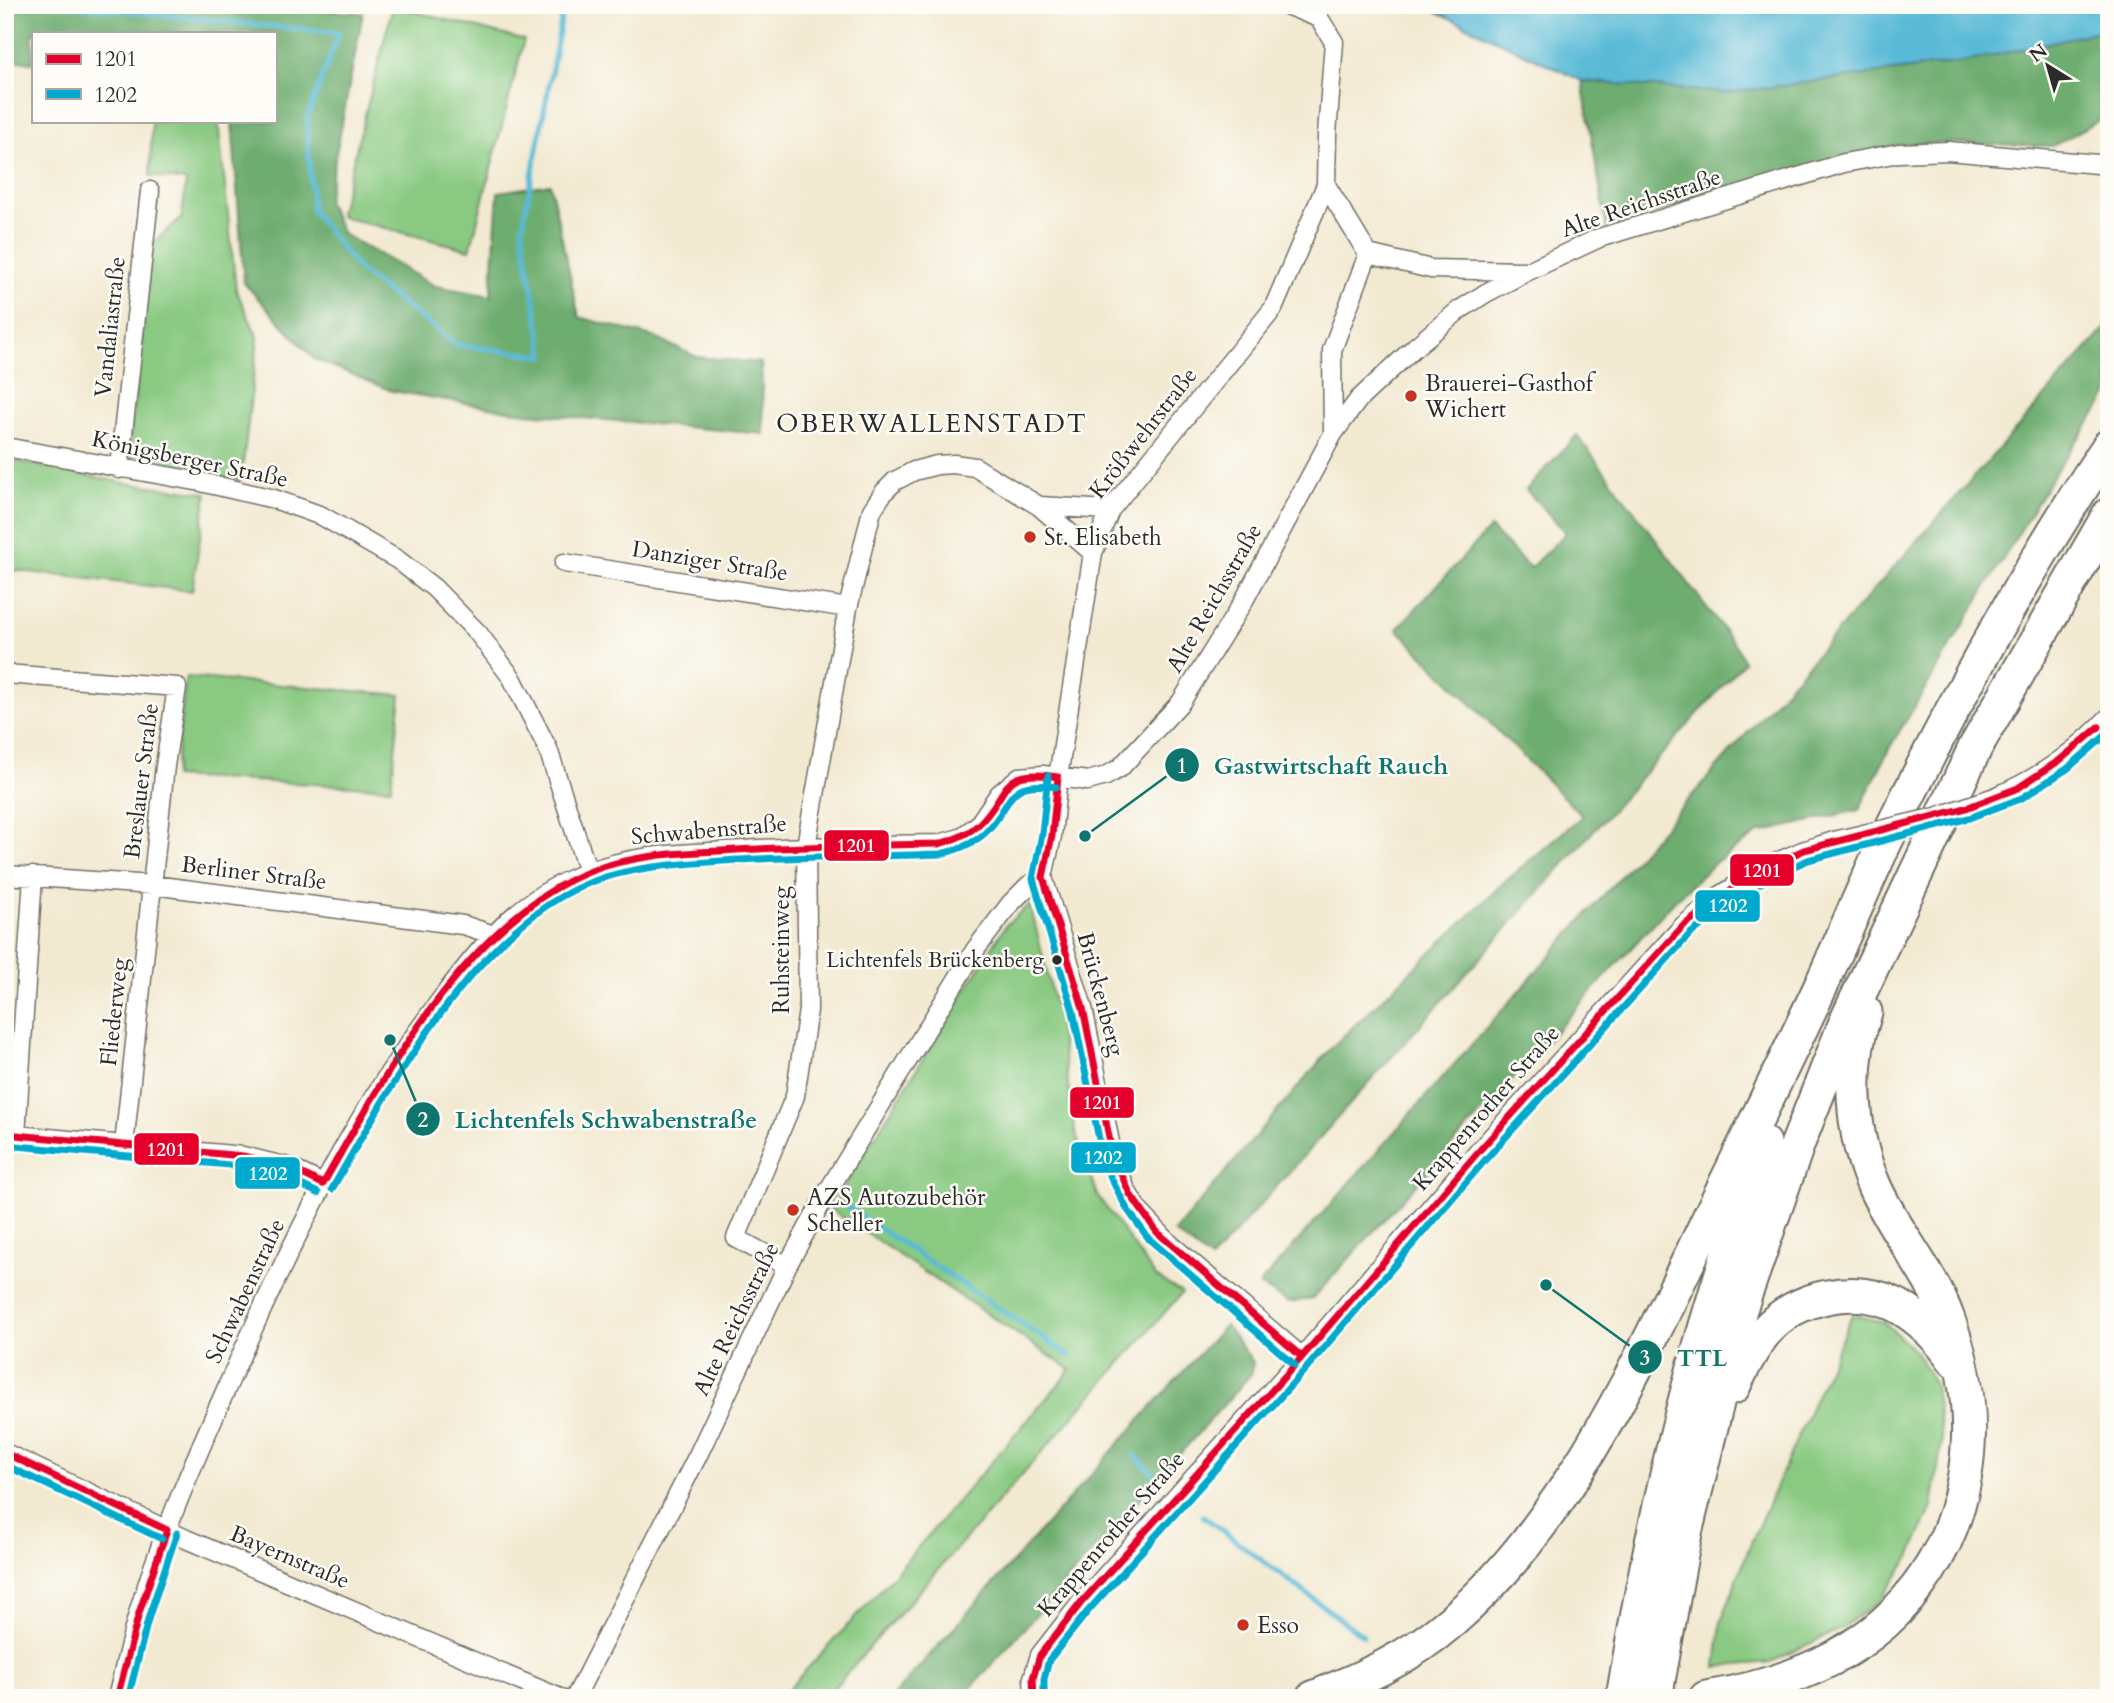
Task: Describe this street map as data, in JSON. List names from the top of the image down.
{
  "streets": {
    "street": [
      "Alte Reichsstraße",
      "Vandaliastraße",
      "Krößwehrstraße",
      "Königsberger Straße",
      "Danziger Straße",
      "Breslauer Straße",
      "Schwabenstraße",
      "Berliner Straße",
      "Ruhsteinweg",
      "Brückenberg",
      "Fliederweg",
      "Krappenrother Straße",
      "Bayernstraße"
    ]
  },
  "crossings": [
    ["Alte Reichsstraße", "Krößwehrstraße"],
    ["Alte Reichsstraße", "Schwabenstraße"],
    ["Alte Reichsstraße", "Ruhsteinweg"],
    ["Alte Reichsstraße", "Brückenberg"],
    ["Vandaliastraße", "Königsberger Straße"],
    ["Krößwehrstraße", "Schwabenstraße"],
    ["Krößwehrstraße", "Brückenberg"],
    ["Königsberger Straße", "Schwabenstraße"],
    ["Danziger Straße", "Ruhsteinweg"],
    ["Breslauer Straße", "Berliner Straße"],
    ["Breslauer Straße", "Fliederweg"],
    ["Schwabenstraße", "Berliner Straße"],
    ["Schwabenstraße", "Ruhsteinweg"],
    ["Schwabenstraße", "Brückenberg"],
    ["Schwabenstraße", "Bayernstraße"],
    ["Berliner Straße", "Fliederweg"],
    ["Brückenberg", "Krappenrother Straße"]
  ],
  "districts": ["OBERWALLENSTADT"],
  "places": [
    "Brauerei-Gasthof Wichert",
    "St. Elisabeth",
    "Gastwirtschaft Rauch",
    "Lichtenfels Brückenberg",
    "Lichtenfels Schwabenstraße",
    "AZS Autozubehör Scheller",
    "TTL",
    "Esso"
  ],
  "lines": ["transit line 1201", "transit line 1202"],
  "legend": ["1201", "1202"],
  "north": "top left"
}
